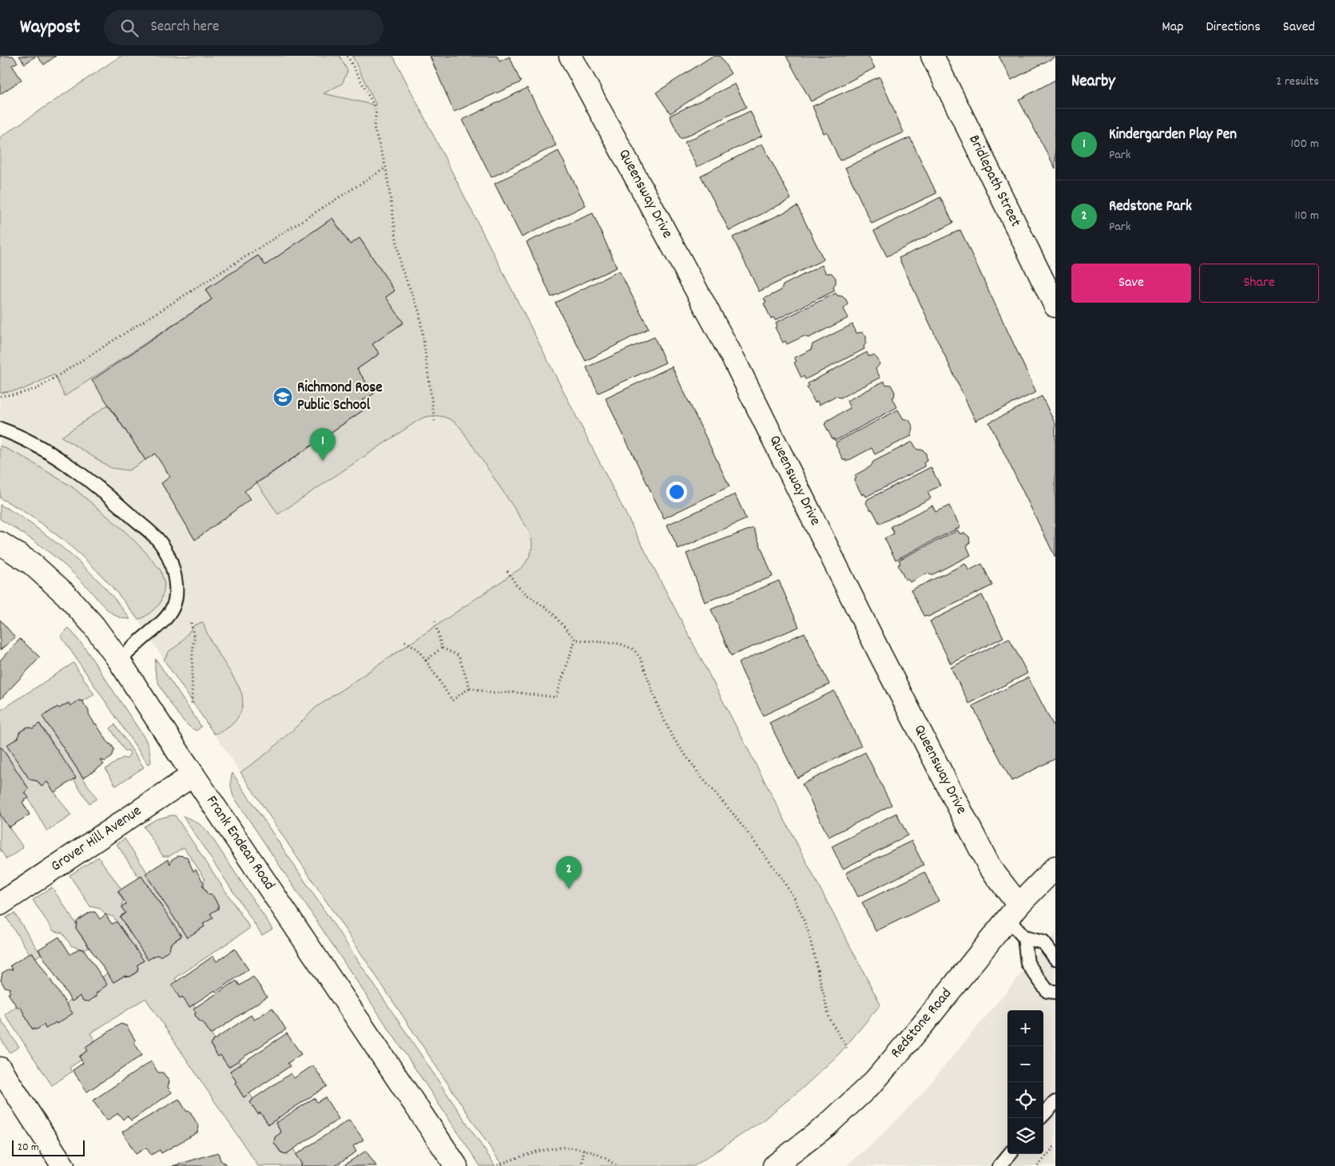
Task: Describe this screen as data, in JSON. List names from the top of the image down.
{
  "streets": {
    "street": [
      "Bridlepath Street",
      "Queensway Drive",
      "Grover Hill Avenue",
      "Frank Endean Road",
      "Redstone Road"
    ]
  },
  "crossings": [
    ["Queensway Drive", "Redstone Road"],
    ["Grover Hill Avenue", "Frank Endean Road"]
  ],
  "places": {
    "school or university": ["Richmond Rose Public School"]
  },
  "scale_bar": "20 m",
  "page": {
    "header": "Waypost",
    "search": "Search here",
    "nav": ["Map", "Directions", "Saved"],
    "heading": ["Nearby", "2 results"],
    "list": [
      {
        "mark": "1",
        "name": "Kindergarden Play Pen",
        "note": "Park",
        "value": "100 m"
      },
      {
        "mark": "2",
        "name": "Redstone Park",
        "note": "Park",
        "value": "110 m"
      }
    ],
    "buttons": ["Save", "Share"],
    "pins": ["1", "2"],
    "map_buttons": ["+", "−"],
    "scale": "20 m"
  }
}
